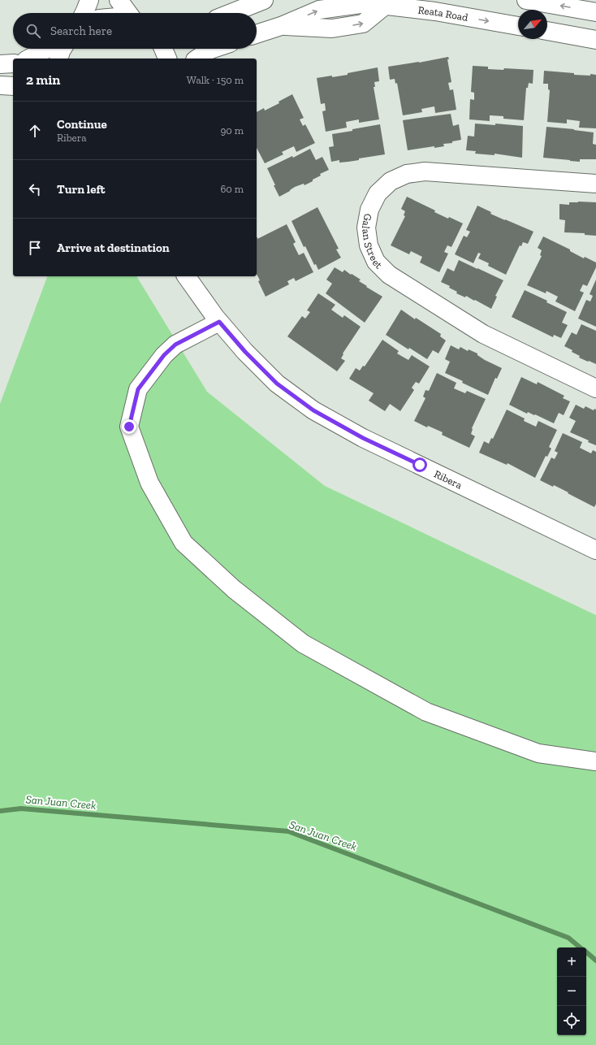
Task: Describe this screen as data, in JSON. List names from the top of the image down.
{
  "streets": {
    "street": ["Reata Road", "Galan Street", "Ribera"]
  },
  "one_way": ["Reata Road"],
  "water": ["San Juan Creek"],
  "north": "top right",
  "page": {
    "search": "Search here",
    "heading": ["2 min", "Walk · 150 m"],
    "list": [
      ["Continue", "Ribera", "90 m"],
      ["Turn left", "60 m"],
      "Arrive at destination"
    ],
    "map_buttons": ["+", "−"]
  }
}
